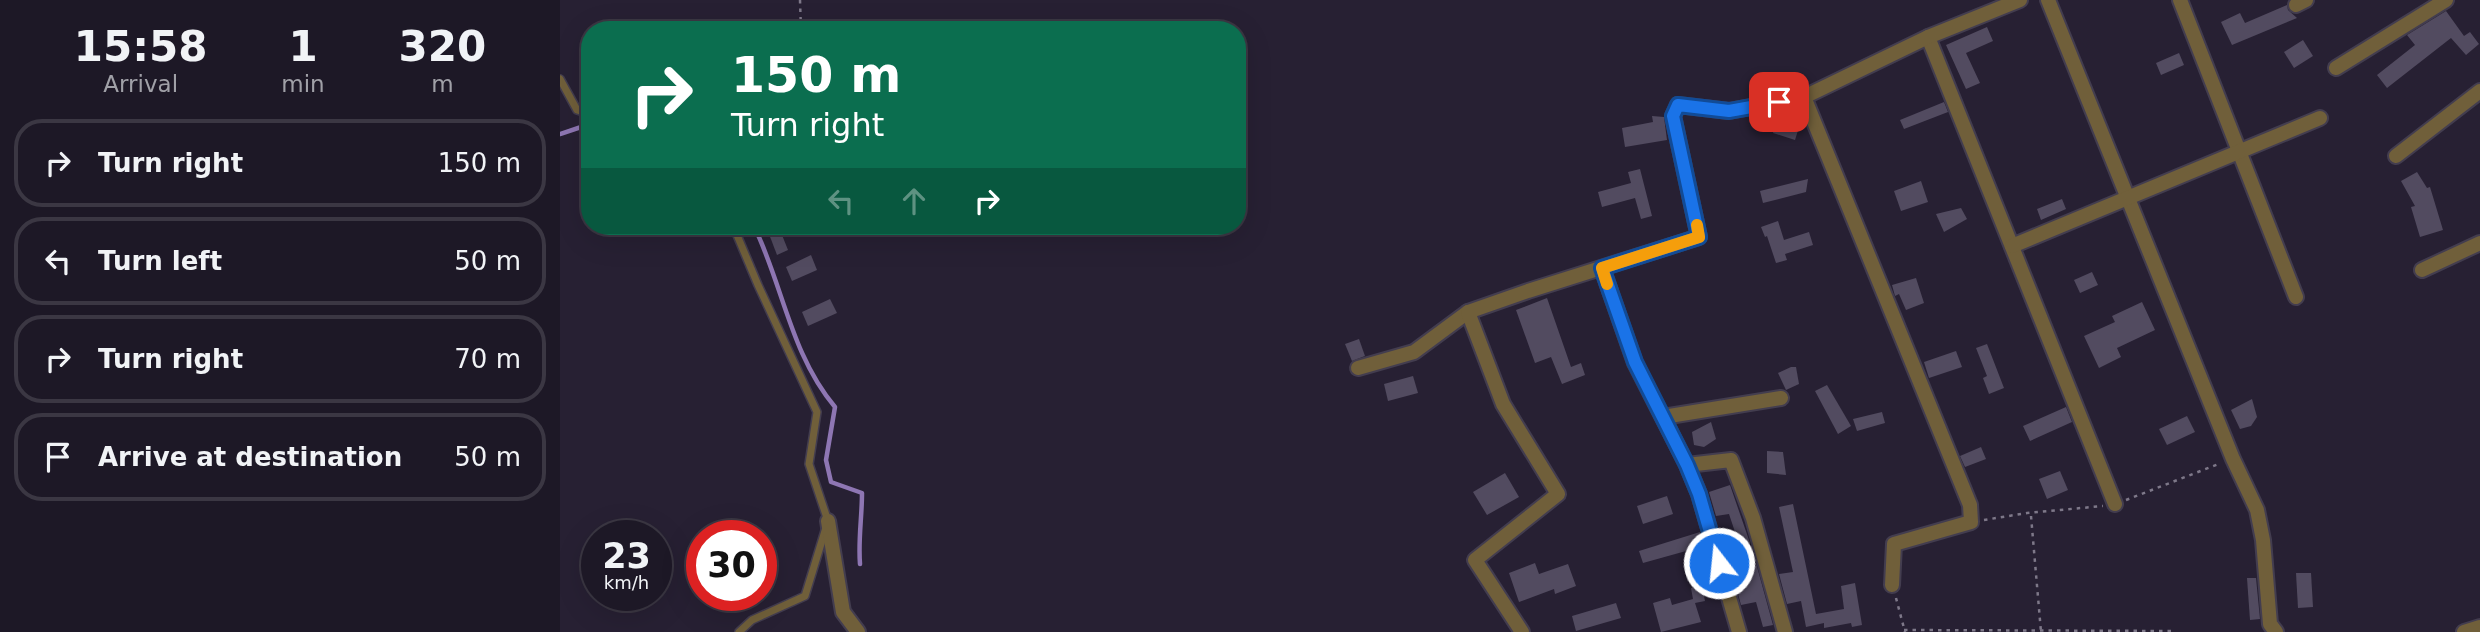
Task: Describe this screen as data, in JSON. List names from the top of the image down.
{
  "page": {
    "eta": [
      "15:58",
      "Arrival",
      "1",
      "min",
      "320",
      "m"
    ],
    "turn": ["150 m", "Turn right"],
    "list": [
      {
        "name": "Turn right",
        "value": "150 m"
      },
      {
        "name": "Turn left",
        "value": "50 m"
      },
      {
        "name": "Turn right",
        "value": "70 m"
      },
      {
        "name": "Arrive at destination",
        "value": "50 m"
      }
    ],
    "speed": "23 km/h",
    "limit": "30"
  }
}
